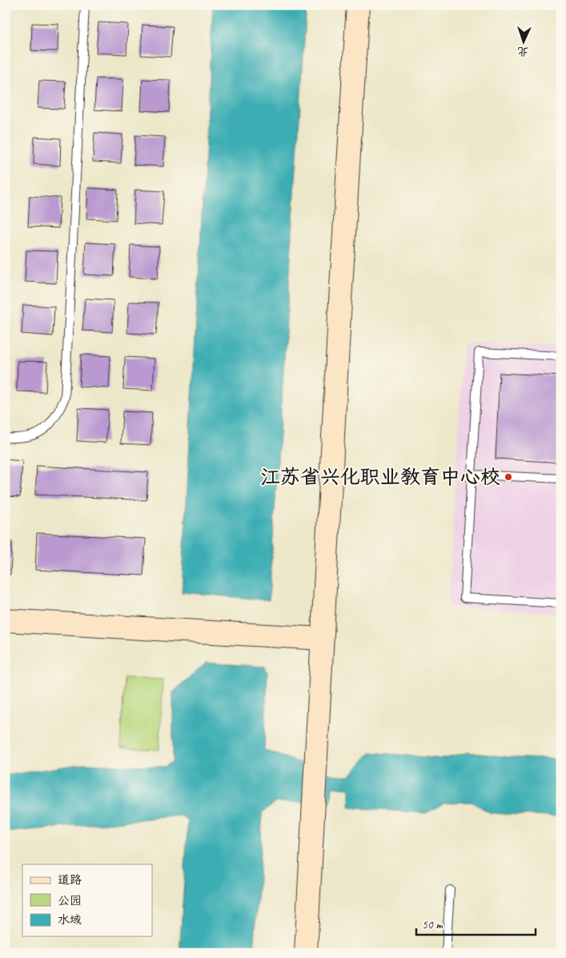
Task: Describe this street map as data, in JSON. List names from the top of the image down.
{
  "places": ["江苏省兴化职业教育中心校"],
  "legend": ["道路", "公园", "水域"],
  "scale_bar": "50 m",
  "north": "bottom"
}
